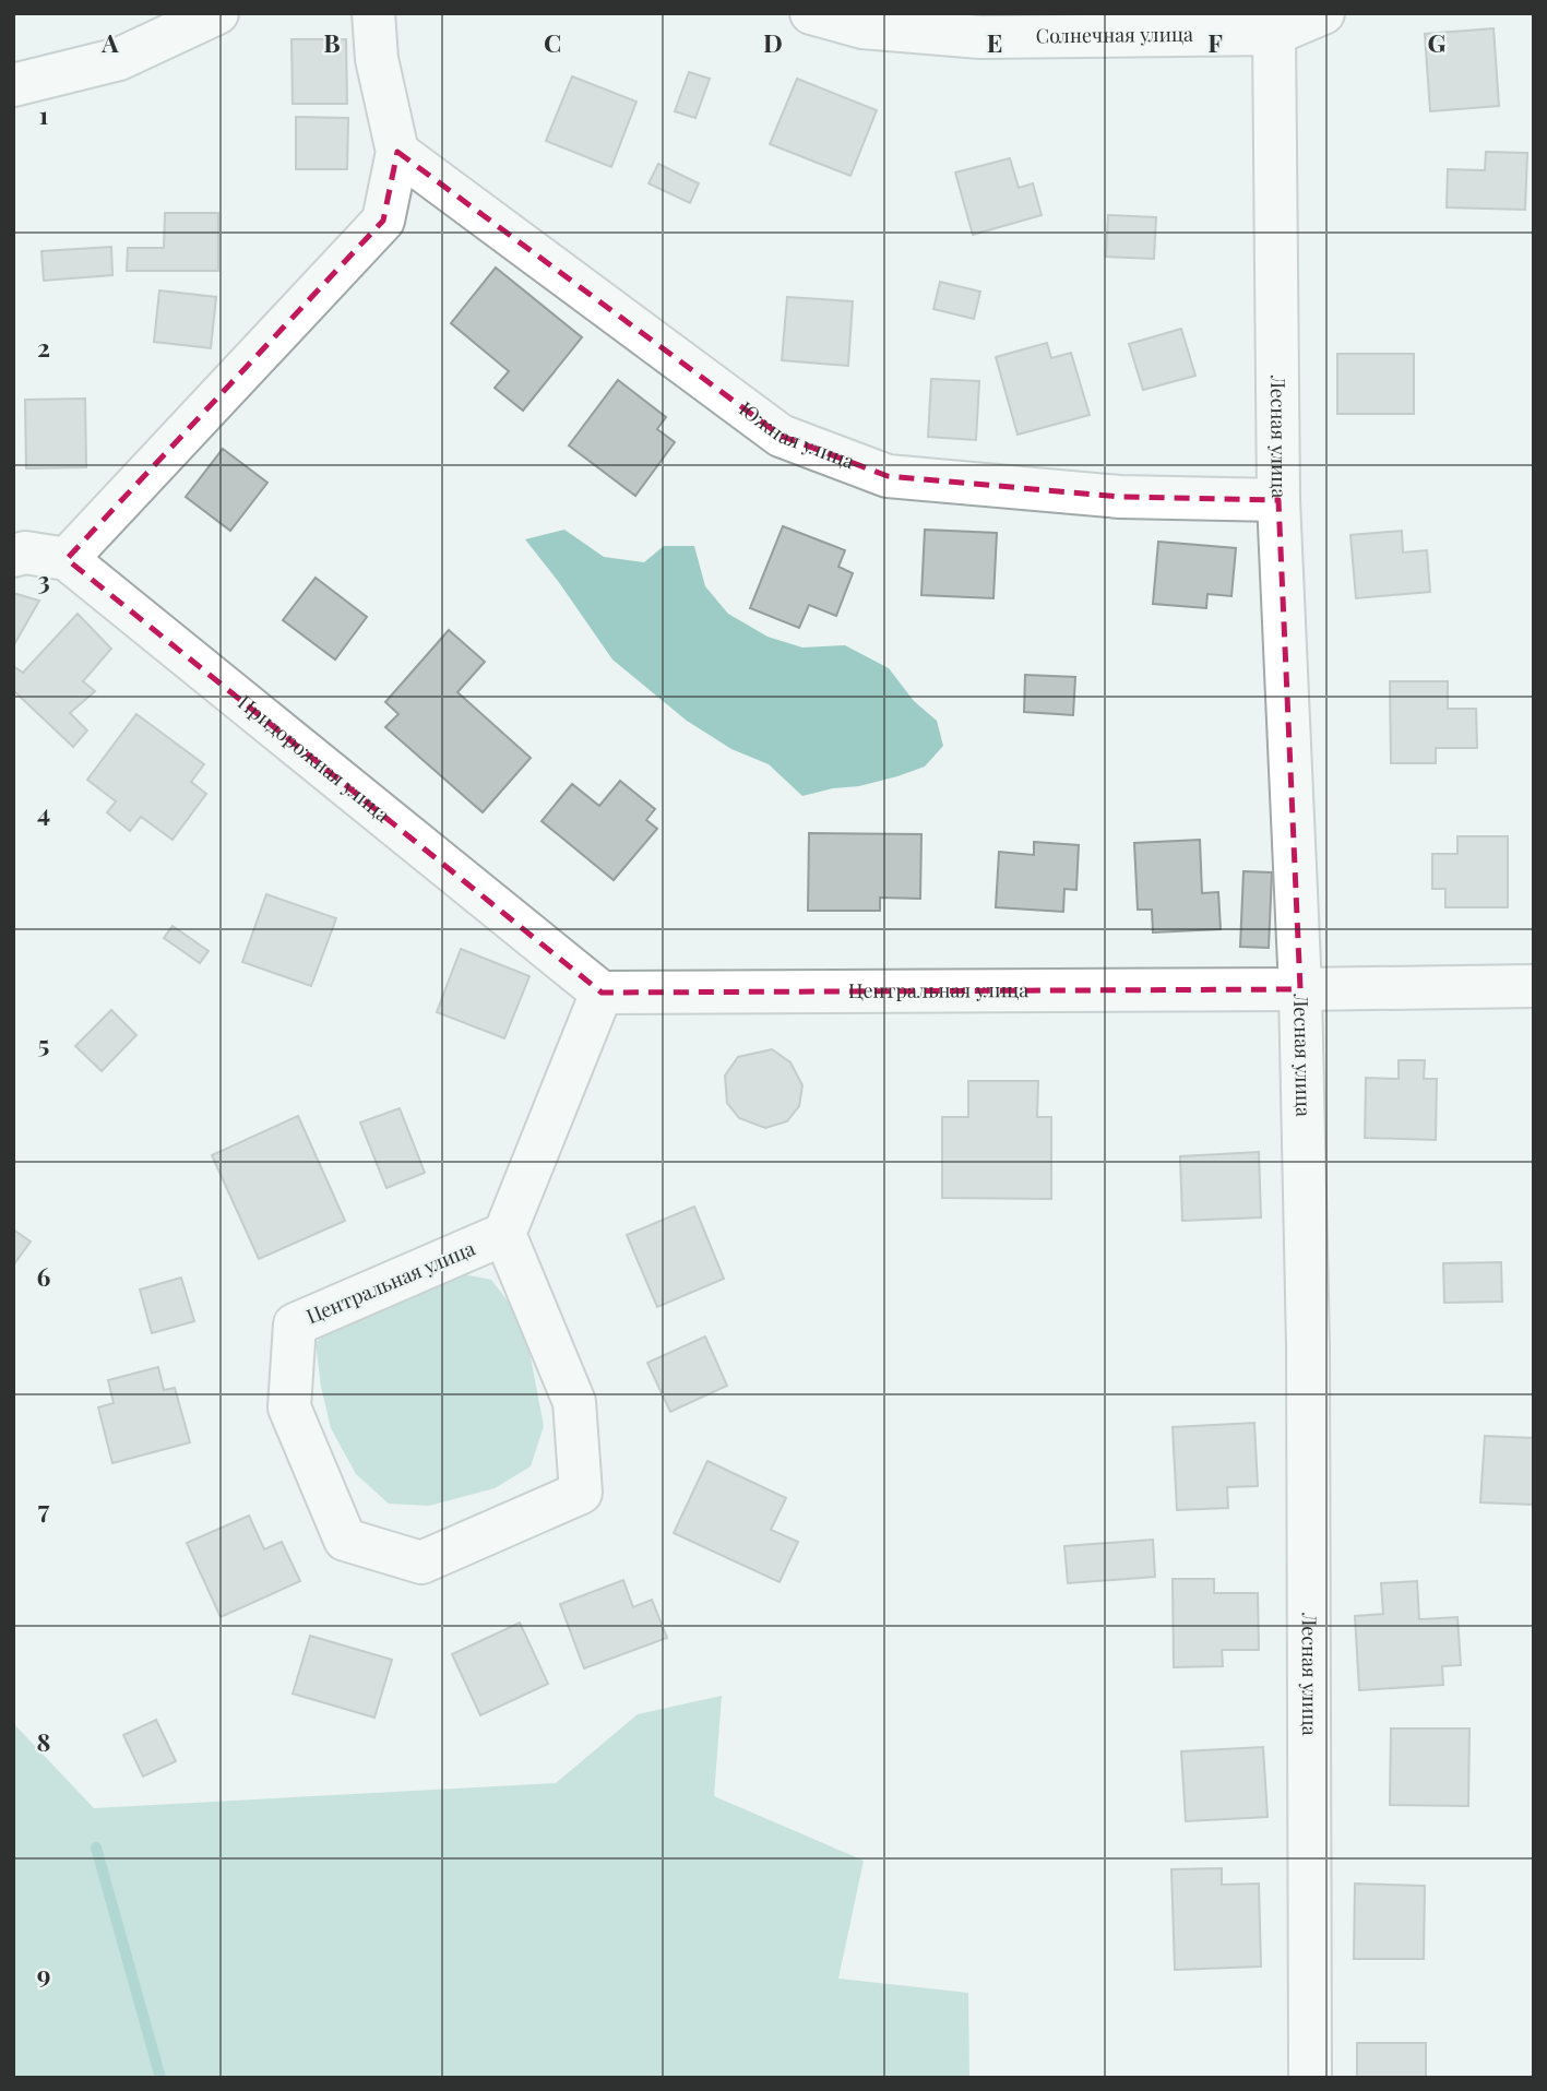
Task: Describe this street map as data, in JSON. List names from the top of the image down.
{
  "streets": {
    "street": [
      "Солнечная улица",
      "Южная улица",
      "Лесная улица",
      "Придорожная улица",
      "Центральная улица"
    ]
  },
  "crossings": [
    ["Солнечная улица", "Лесная улица"],
    ["Южная улица", "Лесная улица"],
    ["Лесная улица", "Центральная улица"],
    ["Придорожная улица", "Центральная улица"]
  ],
  "grid": {
    "columns": [
      "A",
      "B",
      "C",
      "D",
      "E",
      "F",
      "G"
    ],
    "rows": [
      "1",
      "2",
      "3",
      "4",
      "5",
      "6",
      "7",
      "8",
      "9"
    ]
  }
}
